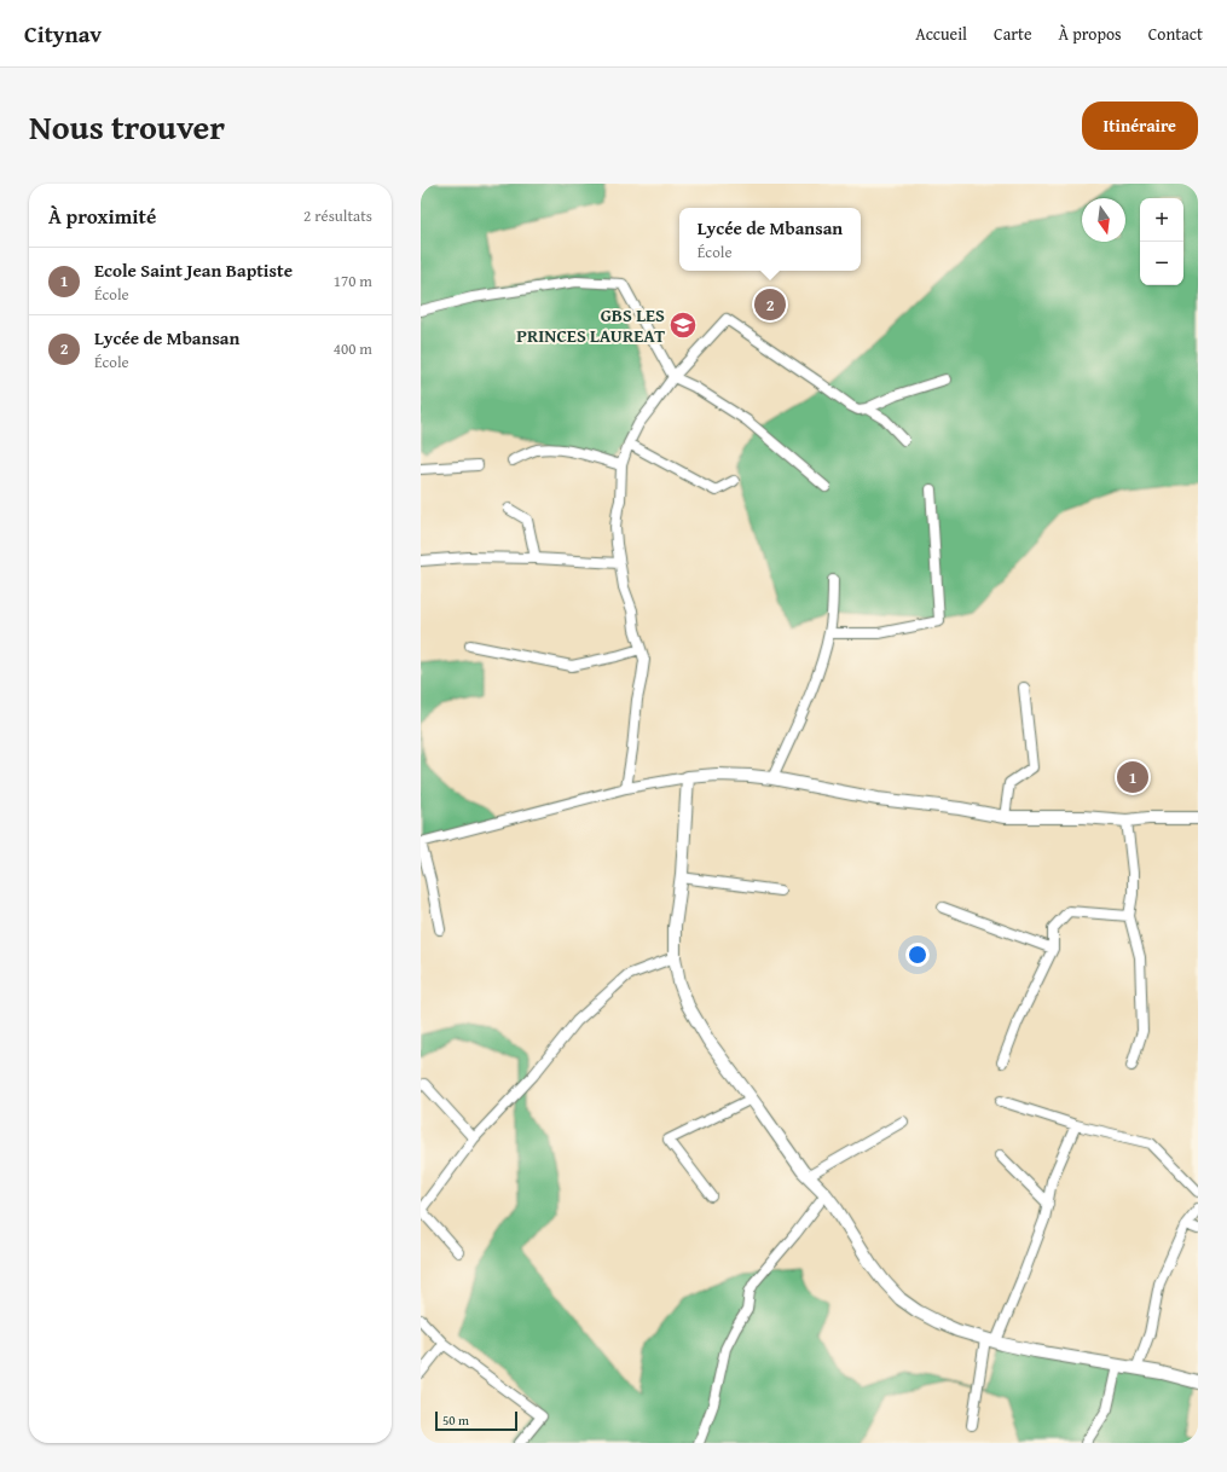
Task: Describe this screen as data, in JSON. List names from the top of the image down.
{
  "places": {
    "school or university": ["GBS LES PRINCES LAUREAT"]
  },
  "scale_bar": "50 m",
  "north": "bottom",
  "page": {
    "header": "Citynav",
    "nav": [
      "Accueil",
      "Carte",
      "À propos",
      "Contact"
    ],
    "title": "Nous trouver",
    "buttons": "Itinéraire",
    "heading": ["À proximité", "2 résultats"],
    "map_buttons": ["+", "−"],
    "popup": ["Lycée de Mbansan", "École"],
    "list": [
      {
        "mark": "1",
        "name": "Ecole Saint Jean Baptiste",
        "note": "École",
        "value": "170 m"
      },
      {
        "mark": "2",
        "name": "Lycée de Mbansan",
        "note": "École",
        "value": "400 m"
      }
    ],
    "pins": ["2", "1"],
    "scale": "50 m"
  }
}
